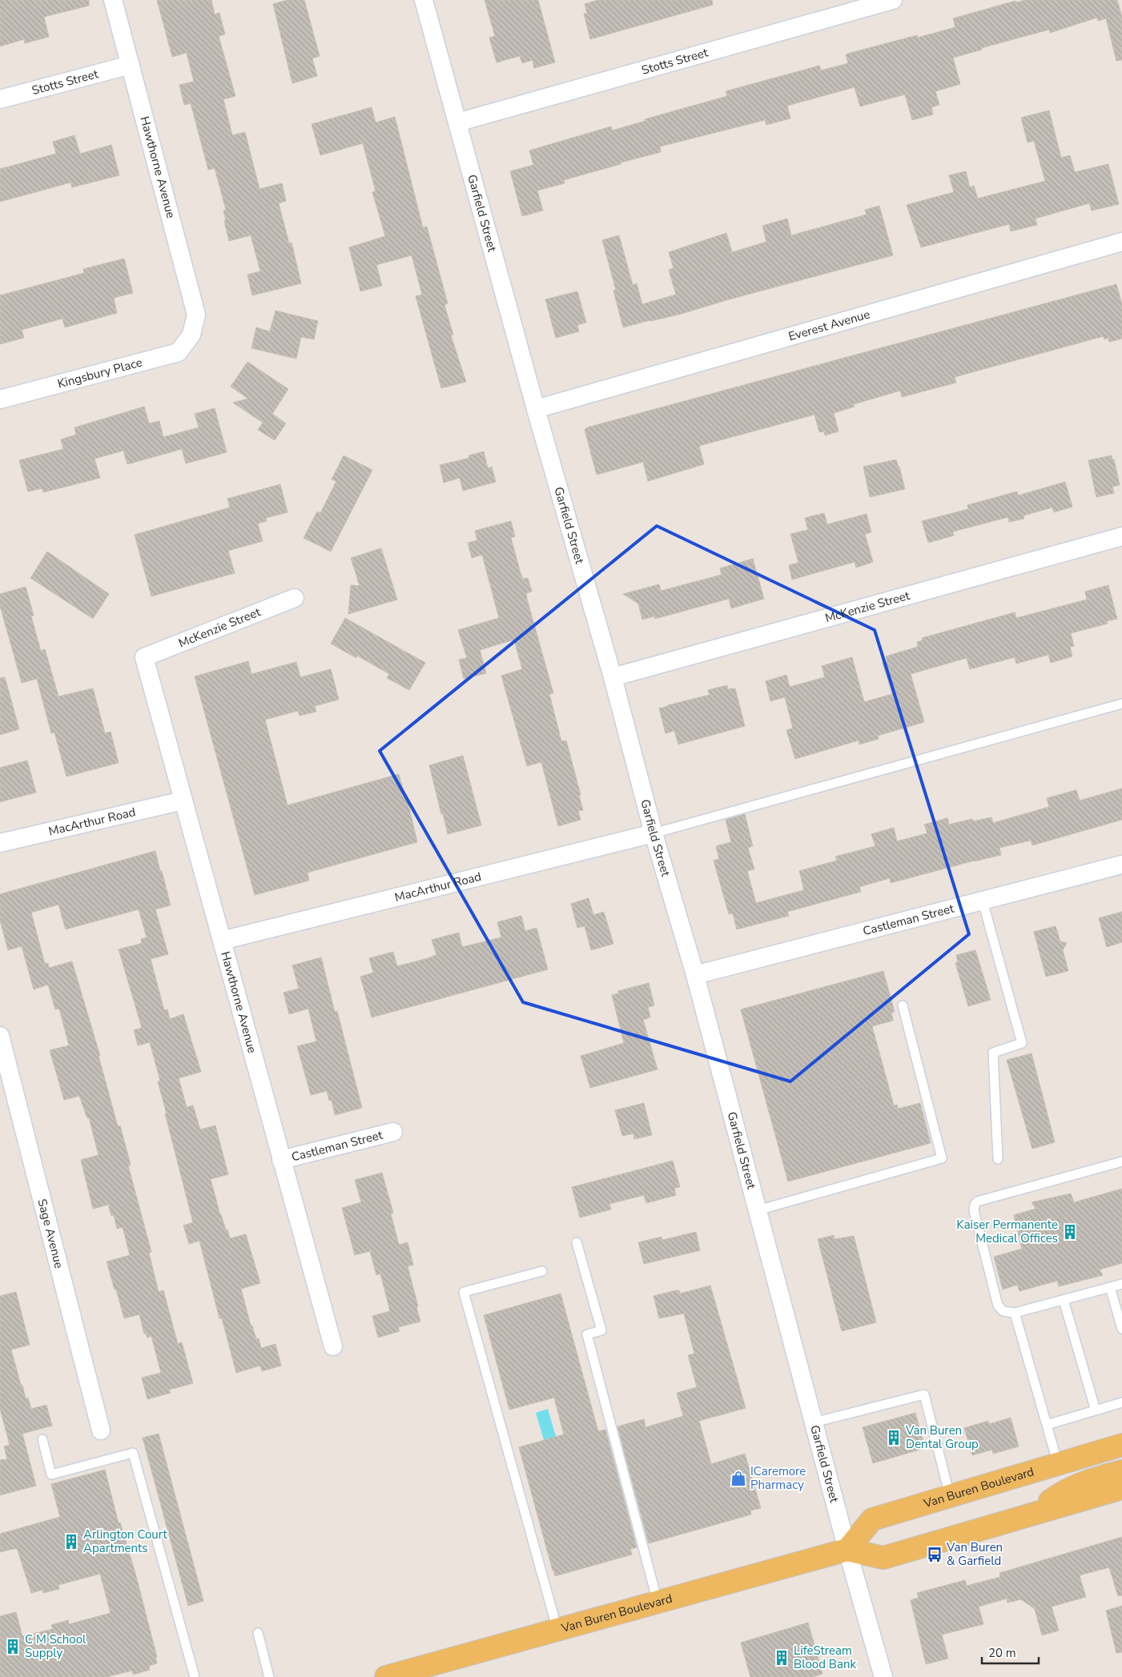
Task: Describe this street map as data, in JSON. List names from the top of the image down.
{
  "streets": {
    "main road": ["Van Buren Boulevard"],
    "street": [
      "Stotts Street",
      "Hawthorne Avenue",
      "Garfield Street",
      "Everest Avenue",
      "Kingsbury Place",
      "McKenzie Street",
      "MacArthur Road",
      "Castleman Street",
      "Sage Avenue"
    ]
  },
  "crossings": [
    ["Stotts Street", "Hawthorne Avenue"],
    ["Stotts Street", "Garfield Street"],
    ["Hawthorne Avenue", "Kingsbury Place"],
    ["Hawthorne Avenue", "McKenzie Street"],
    ["Hawthorne Avenue", "MacArthur Road"],
    ["Hawthorne Avenue", "Castleman Street"],
    ["Garfield Street", "Everest Avenue"],
    ["Garfield Street", "McKenzie Street"],
    ["Garfield Street", "MacArthur Road"],
    ["Garfield Street", "Castleman Street"],
    ["Garfield Street", "Van Buren Boulevard"]
  ],
  "places": {
    "building": [
      "Kaiser Permanente Medical Offices",
      "Van Buren Dental Group",
      "Arlington Court Apartments",
      "C M School Supply",
      "LifeStream Blood Bank"
    ],
    "shop": ["ICaremore Pharmacy"],
    "bus stop": ["Van Buren & Garfield"]
  },
  "scale_bar": "20 m"
}
